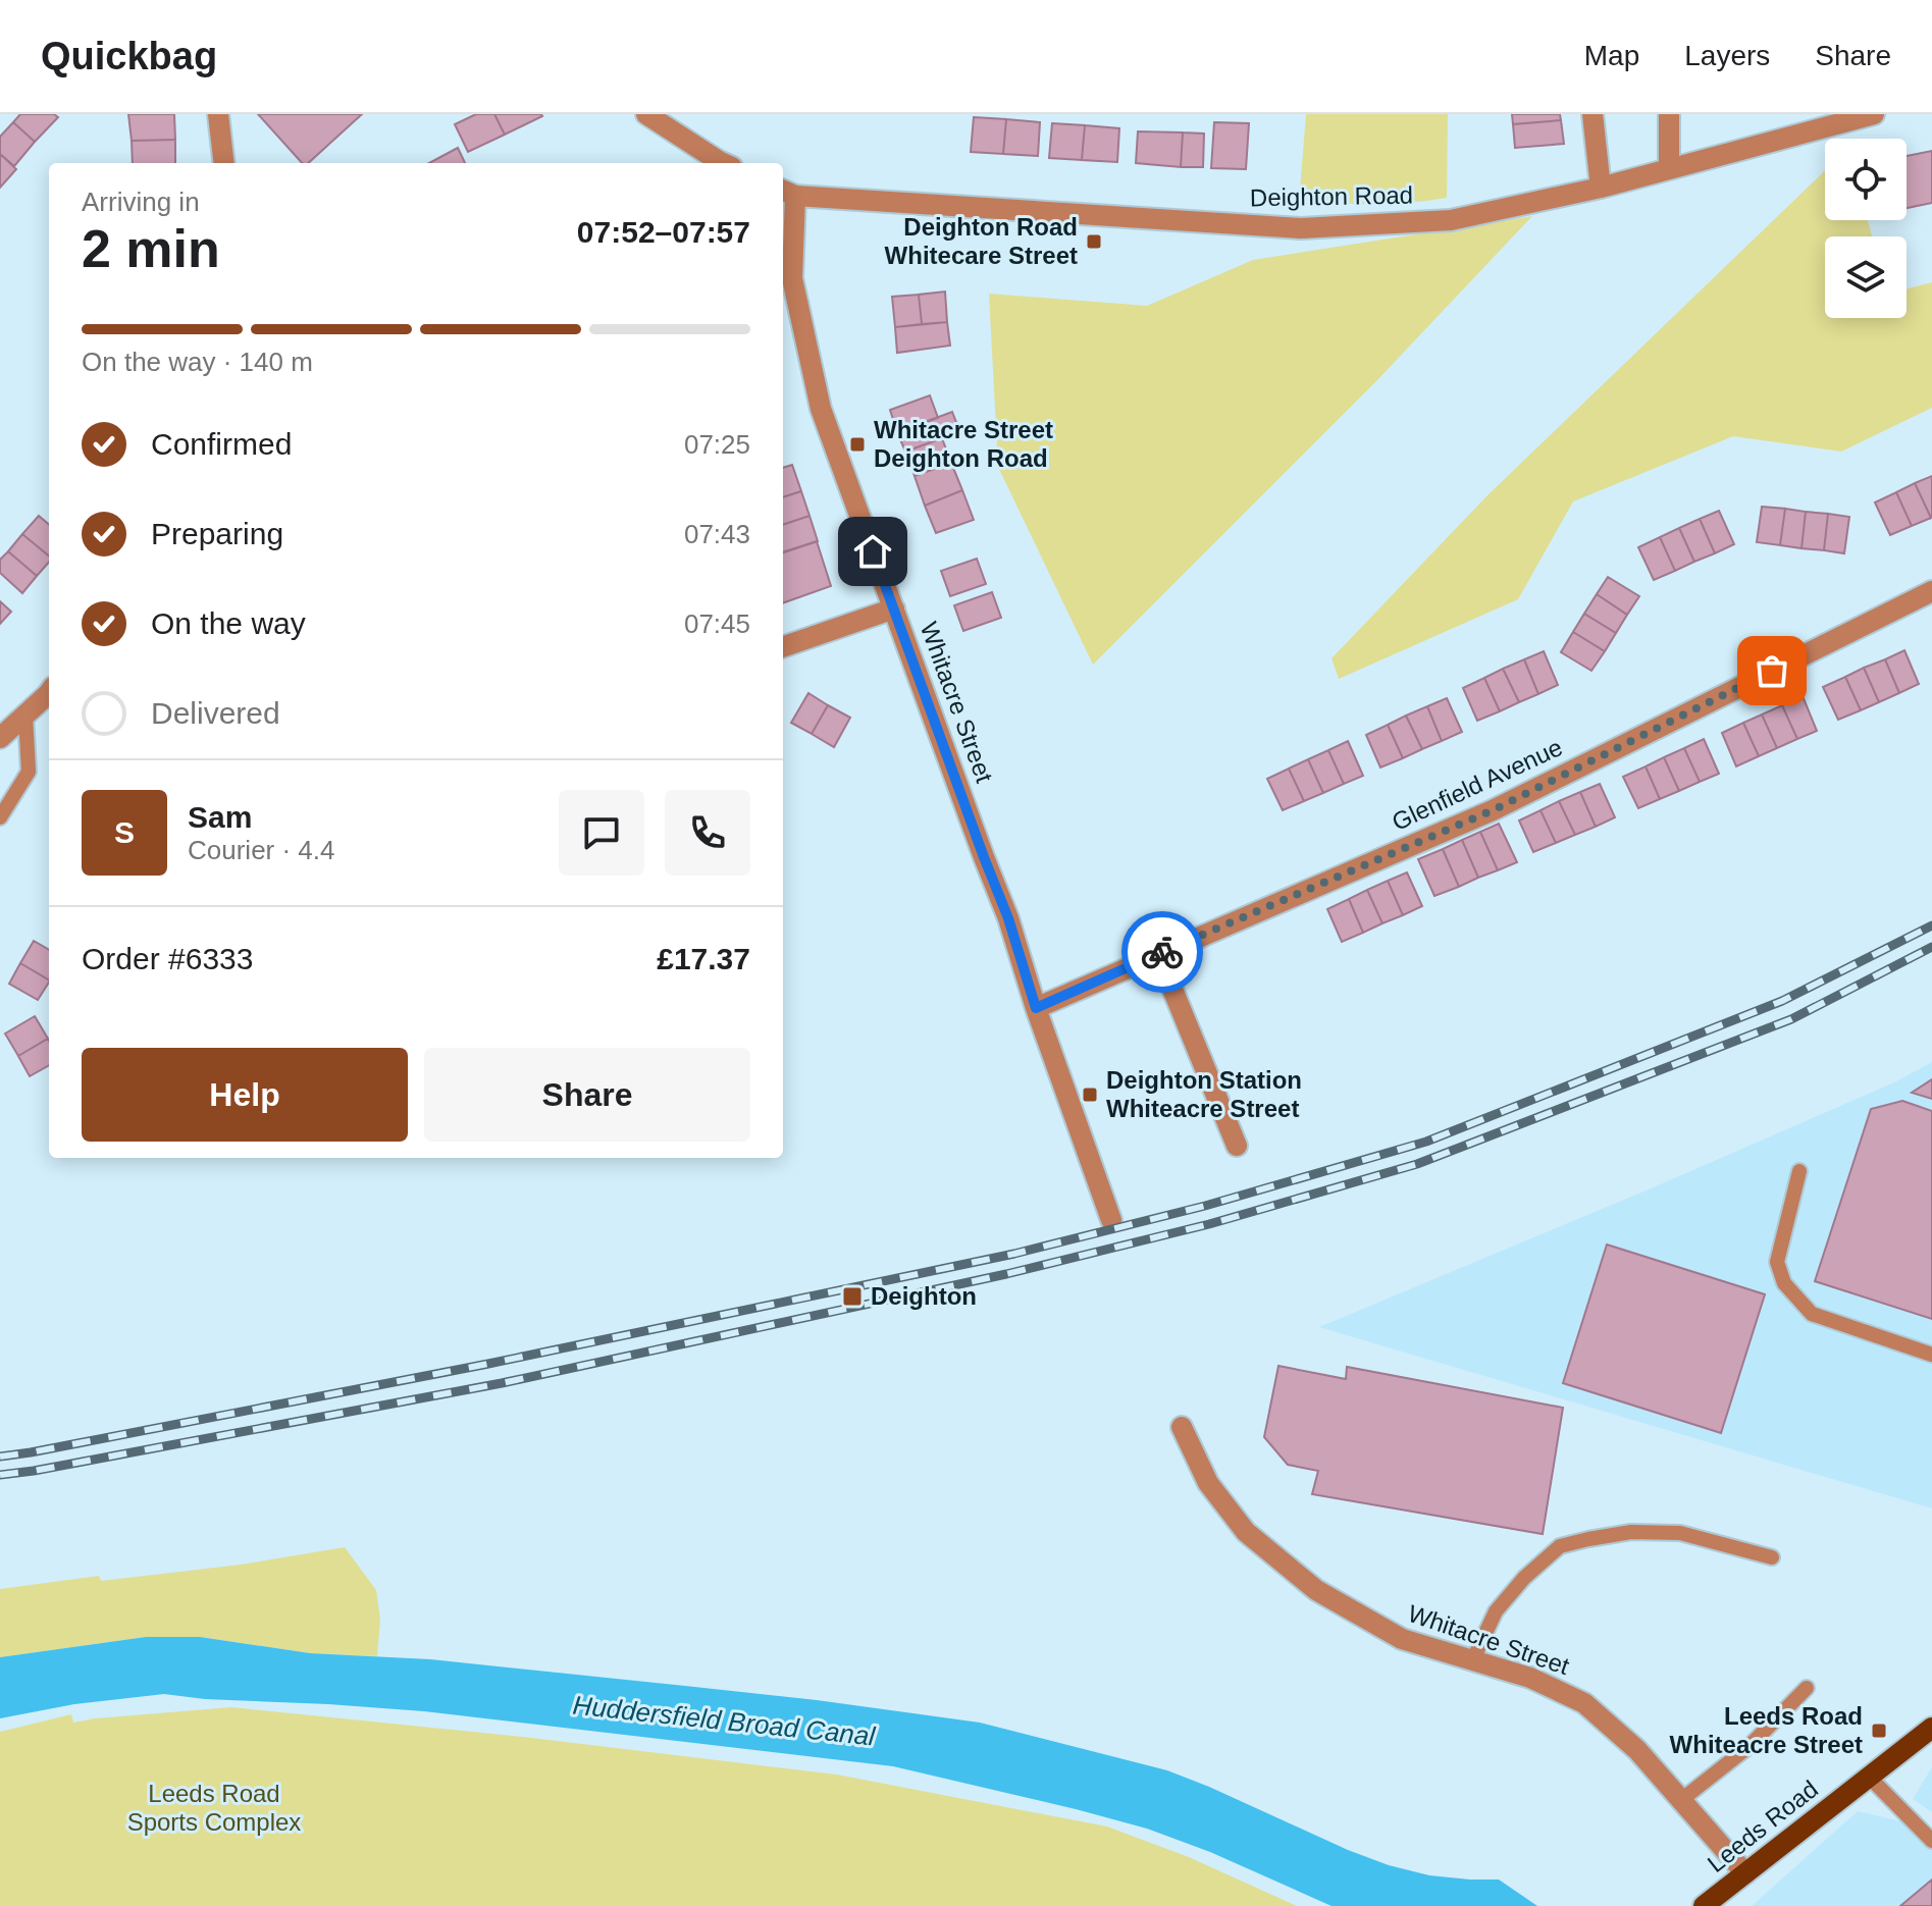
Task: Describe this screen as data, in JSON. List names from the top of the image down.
{
  "streets": {
    "main road": ["Leeds Road"],
    "street": ["Deighton Road", "Whitacre Street", "Glenfield Avenue"]
  },
  "crossings": [
    ["Deighton Road", "Whitacre Street"],
    ["Whitacre Street", "Glenfield Avenue"],
    ["Whitacre Street", "Leeds Road"]
  ],
  "water": ["Huddersfield Broad Canal"],
  "parks": ["Leeds Road Sports Complex"],
  "places": {
    "transit": [
      "Deighton Road Whitecare Street",
      "Whitacre Street Deighton Road",
      "Deighton Station Whiteacre Street",
      "Deighton",
      "Leeds Road Whiteacre Street"
    ]
  },
  "page": {
    "header": "Quickbag",
    "nav": ["Map", "Layers", "Share"],
    "heading": ["2 min", "Arriving in", "07:52–07:57"],
    "panel": [
      "Sam",
      "Courier · 4.4",
      "Order #6333",
      "£17.37"
    ],
    "bar": "On the way · 140 m",
    "list": [
      ["Confirmed", "07:25"],
      ["Preparing", "07:43"],
      ["On the way", "07:45"],
      "Delivered"
    ],
    "round": "S",
    "buttons": ["Help", "Share"]
  }
}
